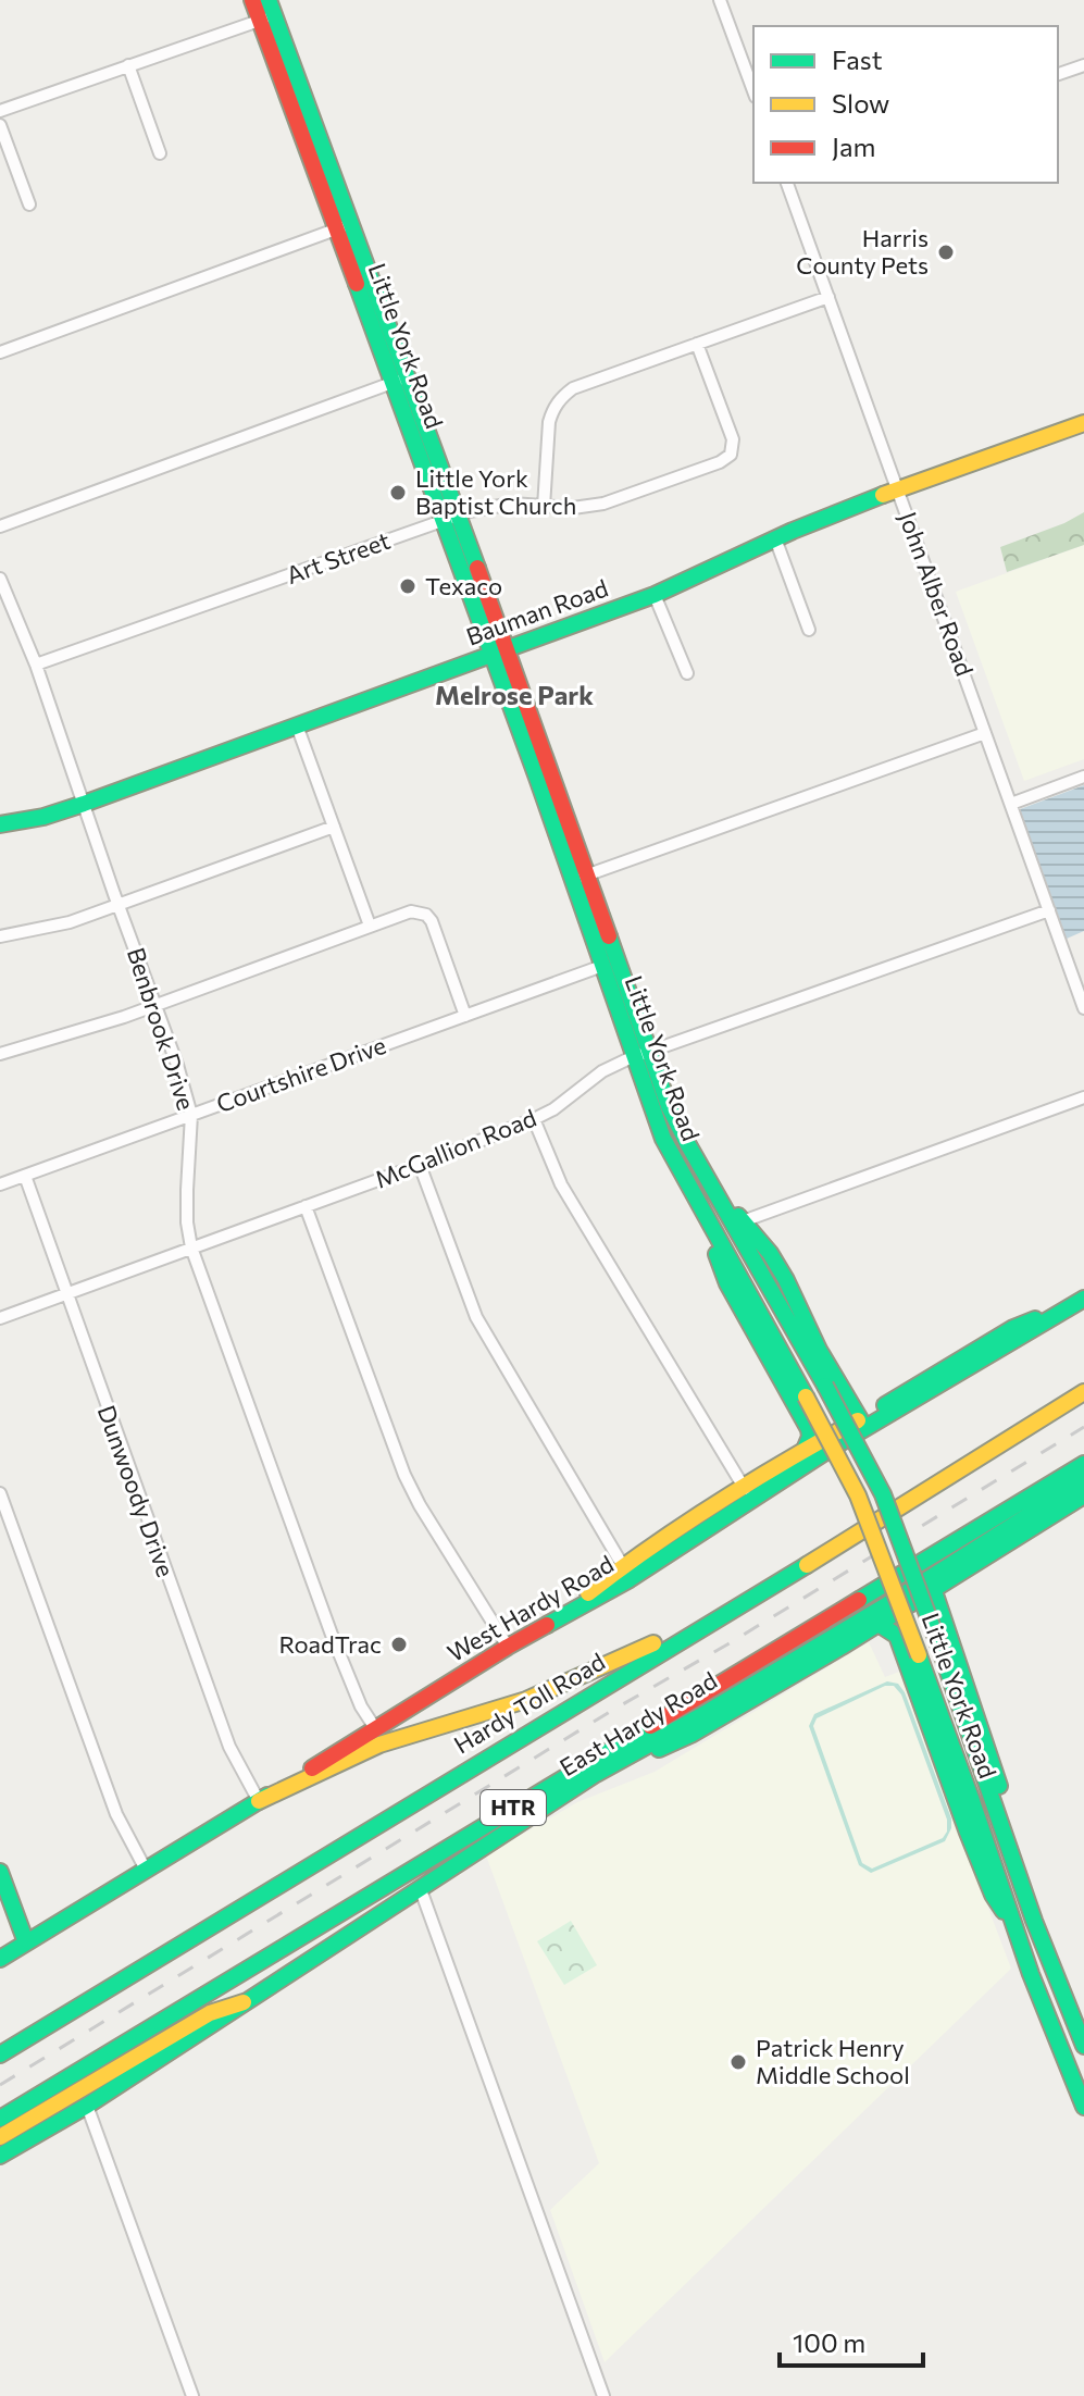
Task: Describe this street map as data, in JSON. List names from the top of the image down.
{
  "streets": {
    "main road": [
      "Little York Road",
      "Bauman Road",
      "West Hardy Road",
      "Hardy Toll Road",
      "East Hardy Road",
      "HTR"
    ],
    "street": [
      "Art Street",
      "John Alber Road",
      "Benbrook Drive",
      "Courtshire Drive",
      "McGallion Road",
      "Dunwoody Drive"
    ]
  },
  "crossings": [
    ["Little York Road", "Art Street"],
    ["Little York Road", "Bauman Road"],
    ["Little York Road", "Courtshire Drive"],
    ["Little York Road", "McGallion Road"],
    ["Little York Road", "West Hardy Road"],
    ["Little York Road", "East Hardy Road"],
    ["Art Street", "Benbrook Drive"],
    ["John Alber Road", "Bauman Road"],
    ["John Alber Road", "McGallion Road"],
    ["Bauman Road", "Benbrook Drive"],
    ["Benbrook Drive", "Courtshire Drive"],
    ["Benbrook Drive", "McGallion Road"],
    ["Benbrook Drive", "West Hardy Road"],
    ["Courtshire Drive", "Dunwoody Drive"],
    ["McGallion Road", "Dunwoody Drive"],
    ["Dunwoody Drive", "West Hardy Road"]
  ],
  "districts": ["Melrose Park"],
  "places": [
    "Harris County Pets",
    "Little York Baptist Church",
    "Texaco",
    "RoadTrac",
    "Patrick Henry Middle School"
  ],
  "legend": ["Fast", "Slow", "Jam"],
  "scale_bar": "100 m"
}
